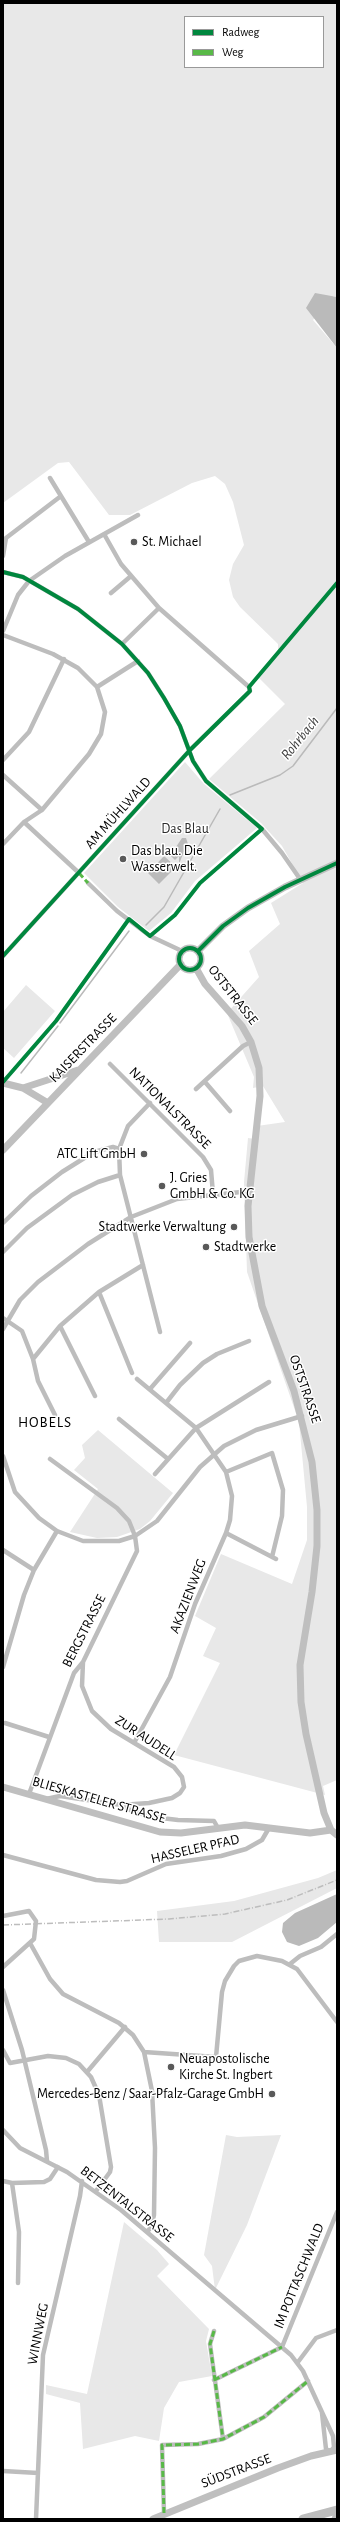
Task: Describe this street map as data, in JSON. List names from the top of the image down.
{
  "streets": {
    "main road": [
      "OSTSTRASSE",
      "KAISERSTRASSE",
      "BLIESKASTELER STRASSE",
      "SÜDSTRASSE"
    ],
    "street": [
      "AM MÜHLWALD",
      "NATIONALSTRASSE",
      "AKAZIENWEG",
      "BERGSTRASSE",
      "ZUR AUDELL",
      "HASSELER PFAD",
      "BETZENTALSTRASSE",
      "IM POTTASCHWALD",
      "WINNWEG"
    ]
  },
  "crossings": [
    ["OSTSTRASSE", "KAISERSTRASSE"],
    ["OSTSTRASSE", "BLIESKASTELER STRASSE"],
    ["AKAZIENWEG", "ZUR AUDELL"],
    ["BERGSTRASSE", "ZUR AUDELL"],
    ["BERGSTRASSE", "BLIESKASTELER STRASSE"],
    ["ZUR AUDELL", "BLIESKASTELER STRASSE"],
    ["BLIESKASTELER STRASSE", "HASSELER PFAD"],
    ["BETZENTALSTRASSE", "IM POTTASCHWALD"],
    ["BETZENTALSTRASSE", "WINNWEG"],
    ["BETZENTALSTRASSE", "SÜDSTRASSE"]
  ],
  "districts": ["HOBELS"],
  "water": ["Rohrbach"],
  "parks": ["Das Blau"],
  "places": [
    "St. Michael",
    "Das blau. Die Wasserwelt.",
    "ATC Lift GmbH",
    "J. Gries GmbH & Co. KG",
    "Stadtwerke Verwaltung",
    "Stadtwerke",
    "Neuapostolische Kirche St. Ingbert",
    "Mercedes-Benz / Saar-Pfalz-Garage GmbH"
  ],
  "legend": ["Radweg", "Weg"]
}
